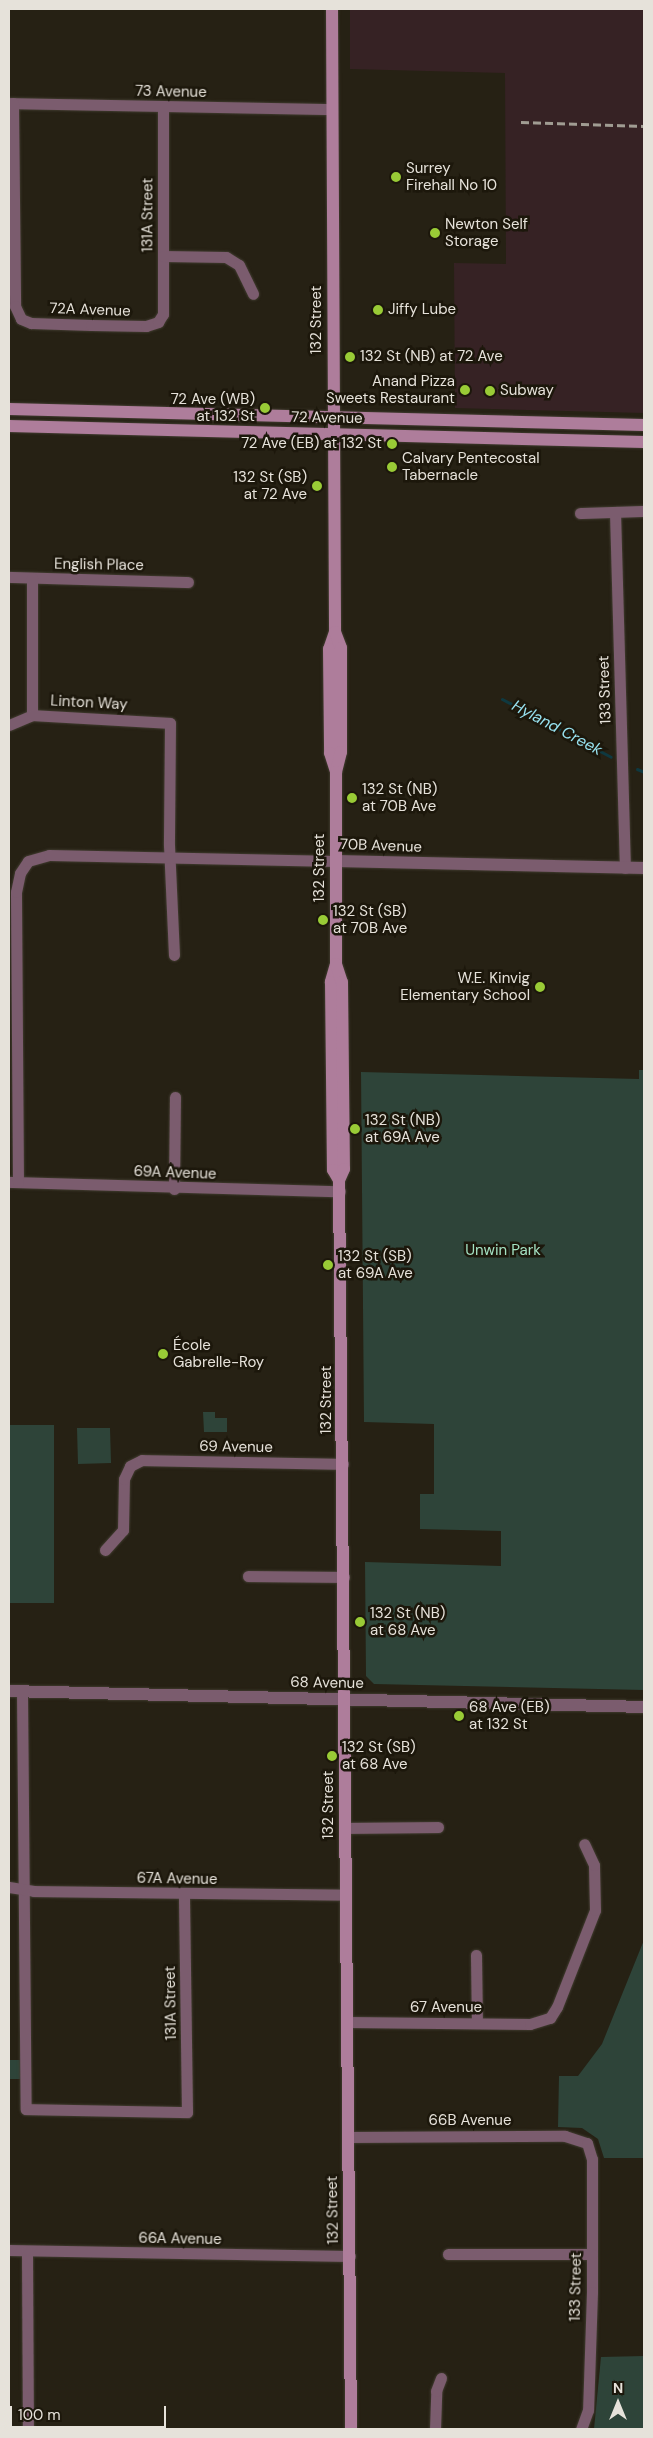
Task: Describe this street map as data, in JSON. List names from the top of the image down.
{
  "streets": {
    "main road": ["132 Street", "72 Avenue"],
    "street": [
      "73 Avenue",
      "131A Street",
      "72A Avenue",
      "English Place",
      "133 Street",
      "Linton Way",
      "70B Avenue",
      "69A Avenue",
      "69 Avenue",
      "68 Avenue",
      "67A Avenue",
      "67 Avenue",
      "66B Avenue",
      "66A Avenue"
    ]
  },
  "crossings": [
    ["73 Avenue", "131A Street"],
    ["73 Avenue", "72A Avenue"],
    ["73 Avenue", "132 Street"],
    ["131A Street", "72A Avenue"],
    ["131A Street", "67A Avenue"],
    ["132 Street", "72 Avenue"],
    ["132 Street", "70B Avenue"],
    ["132 Street", "69A Avenue"],
    ["132 Street", "69 Avenue"],
    ["132 Street", "68 Avenue"],
    ["132 Street", "67A Avenue"],
    ["132 Street", "67 Avenue"],
    ["132 Street", "66B Avenue"],
    ["132 Street", "66A Avenue"],
    ["133 Street", "70B Avenue"],
    ["133 Street", "66B Avenue"],
    ["Linton Way", "70B Avenue"]
  ],
  "water": ["Hyland Creek"],
  "parks": ["Unwin Park"],
  "places": [
    "Surrey Firehall No 10",
    "Newton Self Storage",
    "Jiffy Lube",
    "132 St (NB) at 72 Ave",
    "Anand Pizza Sweets Restaurant",
    "Subway",
    "72 Ave (WB) at 132 St",
    "72 Ave (EB) at 132 St",
    "Calvary Pentecostal Tabernacle",
    "132 St (SB) at 72 Ave",
    "132 St (NB) at 70B Ave",
    "132 St (SB) at 70B Ave",
    "W.E. Kinvig Elementary School",
    "132 St (NB) at 69A Ave",
    "132 St (SB) at 69A Ave",
    "École Gabrelle-Roy",
    "132 St (NB) at 68 Ave",
    "68 Ave (EB) at 132 St",
    "132 St (SB) at 68 Ave"
  ],
  "scale_bar": "100 m",
  "north": "top"
}
